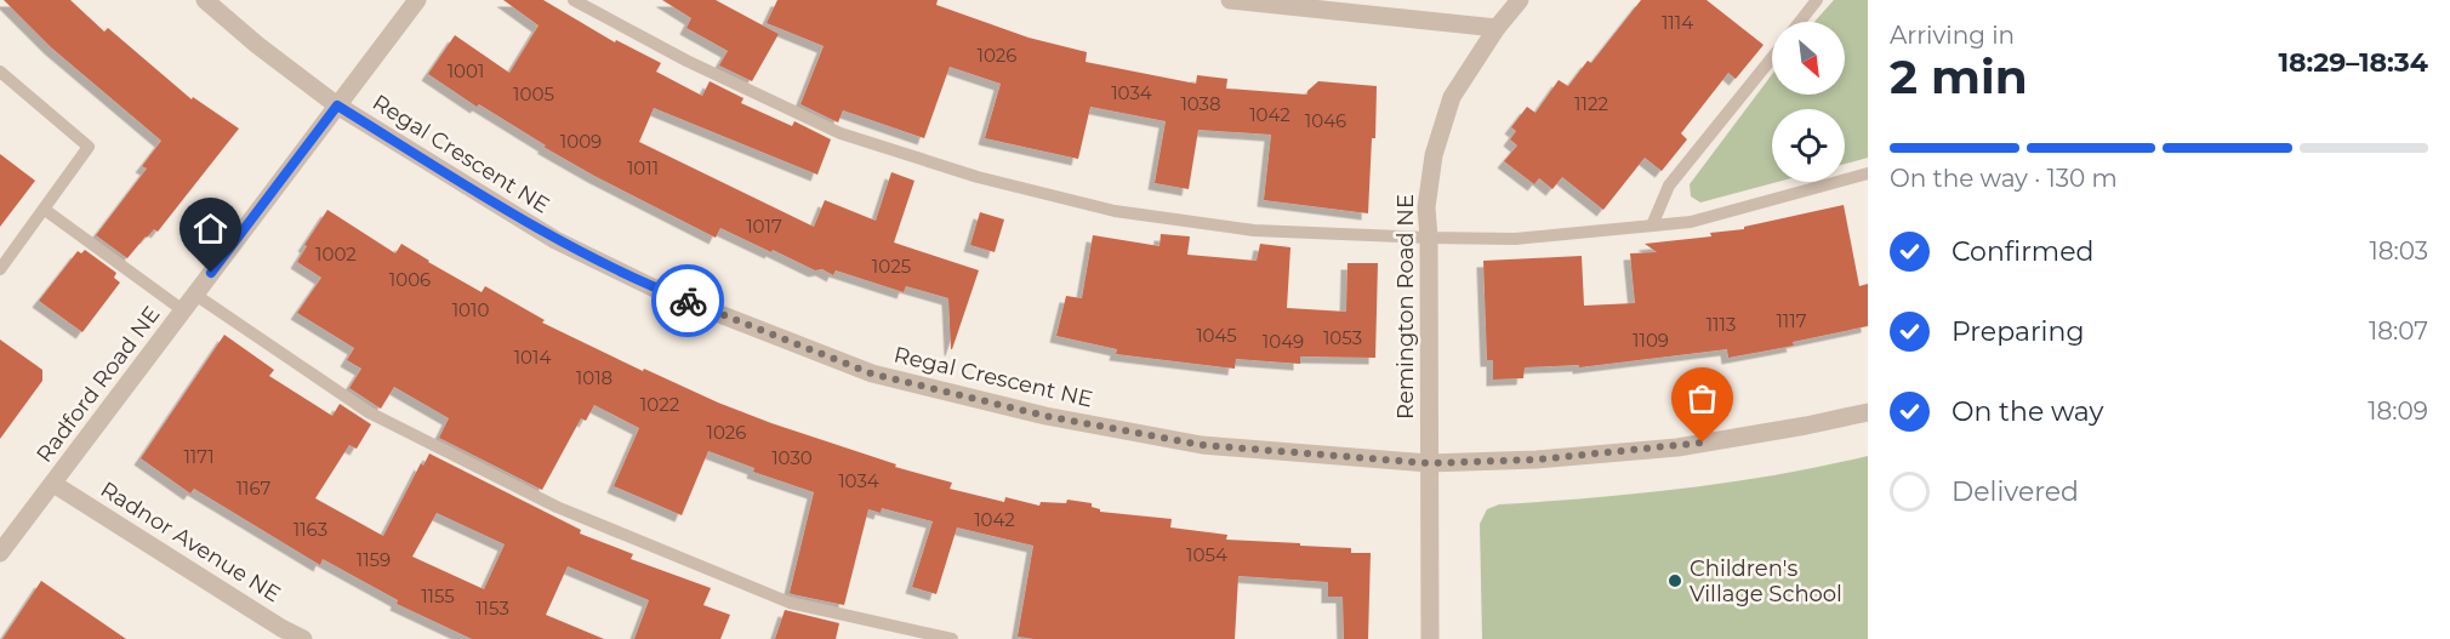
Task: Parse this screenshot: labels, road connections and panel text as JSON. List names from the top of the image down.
{
  "streets": {
    "street": [
      "Regal Crescent NE",
      "Remington Road NE",
      "Radford Road NE",
      "Radnor Avenue NE"
    ]
  },
  "crossings": [
    ["Regal Crescent NE", "Remington Road NE"],
    ["Regal Crescent NE", "Radford Road NE"],
    ["Radford Road NE", "Radnor Avenue NE"]
  ],
  "places": ["Children's Village School"],
  "house_numbers": [
    "1114",
    "1026",
    "1001",
    "1034",
    "1005",
    "1038",
    "1122",
    "1042",
    "1046",
    "1009",
    "1011",
    "1017",
    "1002",
    "1025",
    "1006",
    "1010",
    "1117",
    "1113",
    "1045",
    "1053",
    "1109",
    "1049",
    "1014",
    "1018",
    "1022",
    "1026",
    "1171",
    "1030",
    "1034",
    "1167",
    "1042",
    "1163",
    "1054",
    "1159",
    "1155",
    "1153"
  ],
  "north": "bottom right",
  "page": {
    "heading": ["2 min", "Arriving in", "18:29–18:34"],
    "bar": "On the way · 130 m",
    "list": [
      ["Confirmed", "18:03"],
      ["Preparing", "18:07"],
      ["On the way", "18:09"],
      "Delivered"
    ]
  }
}
